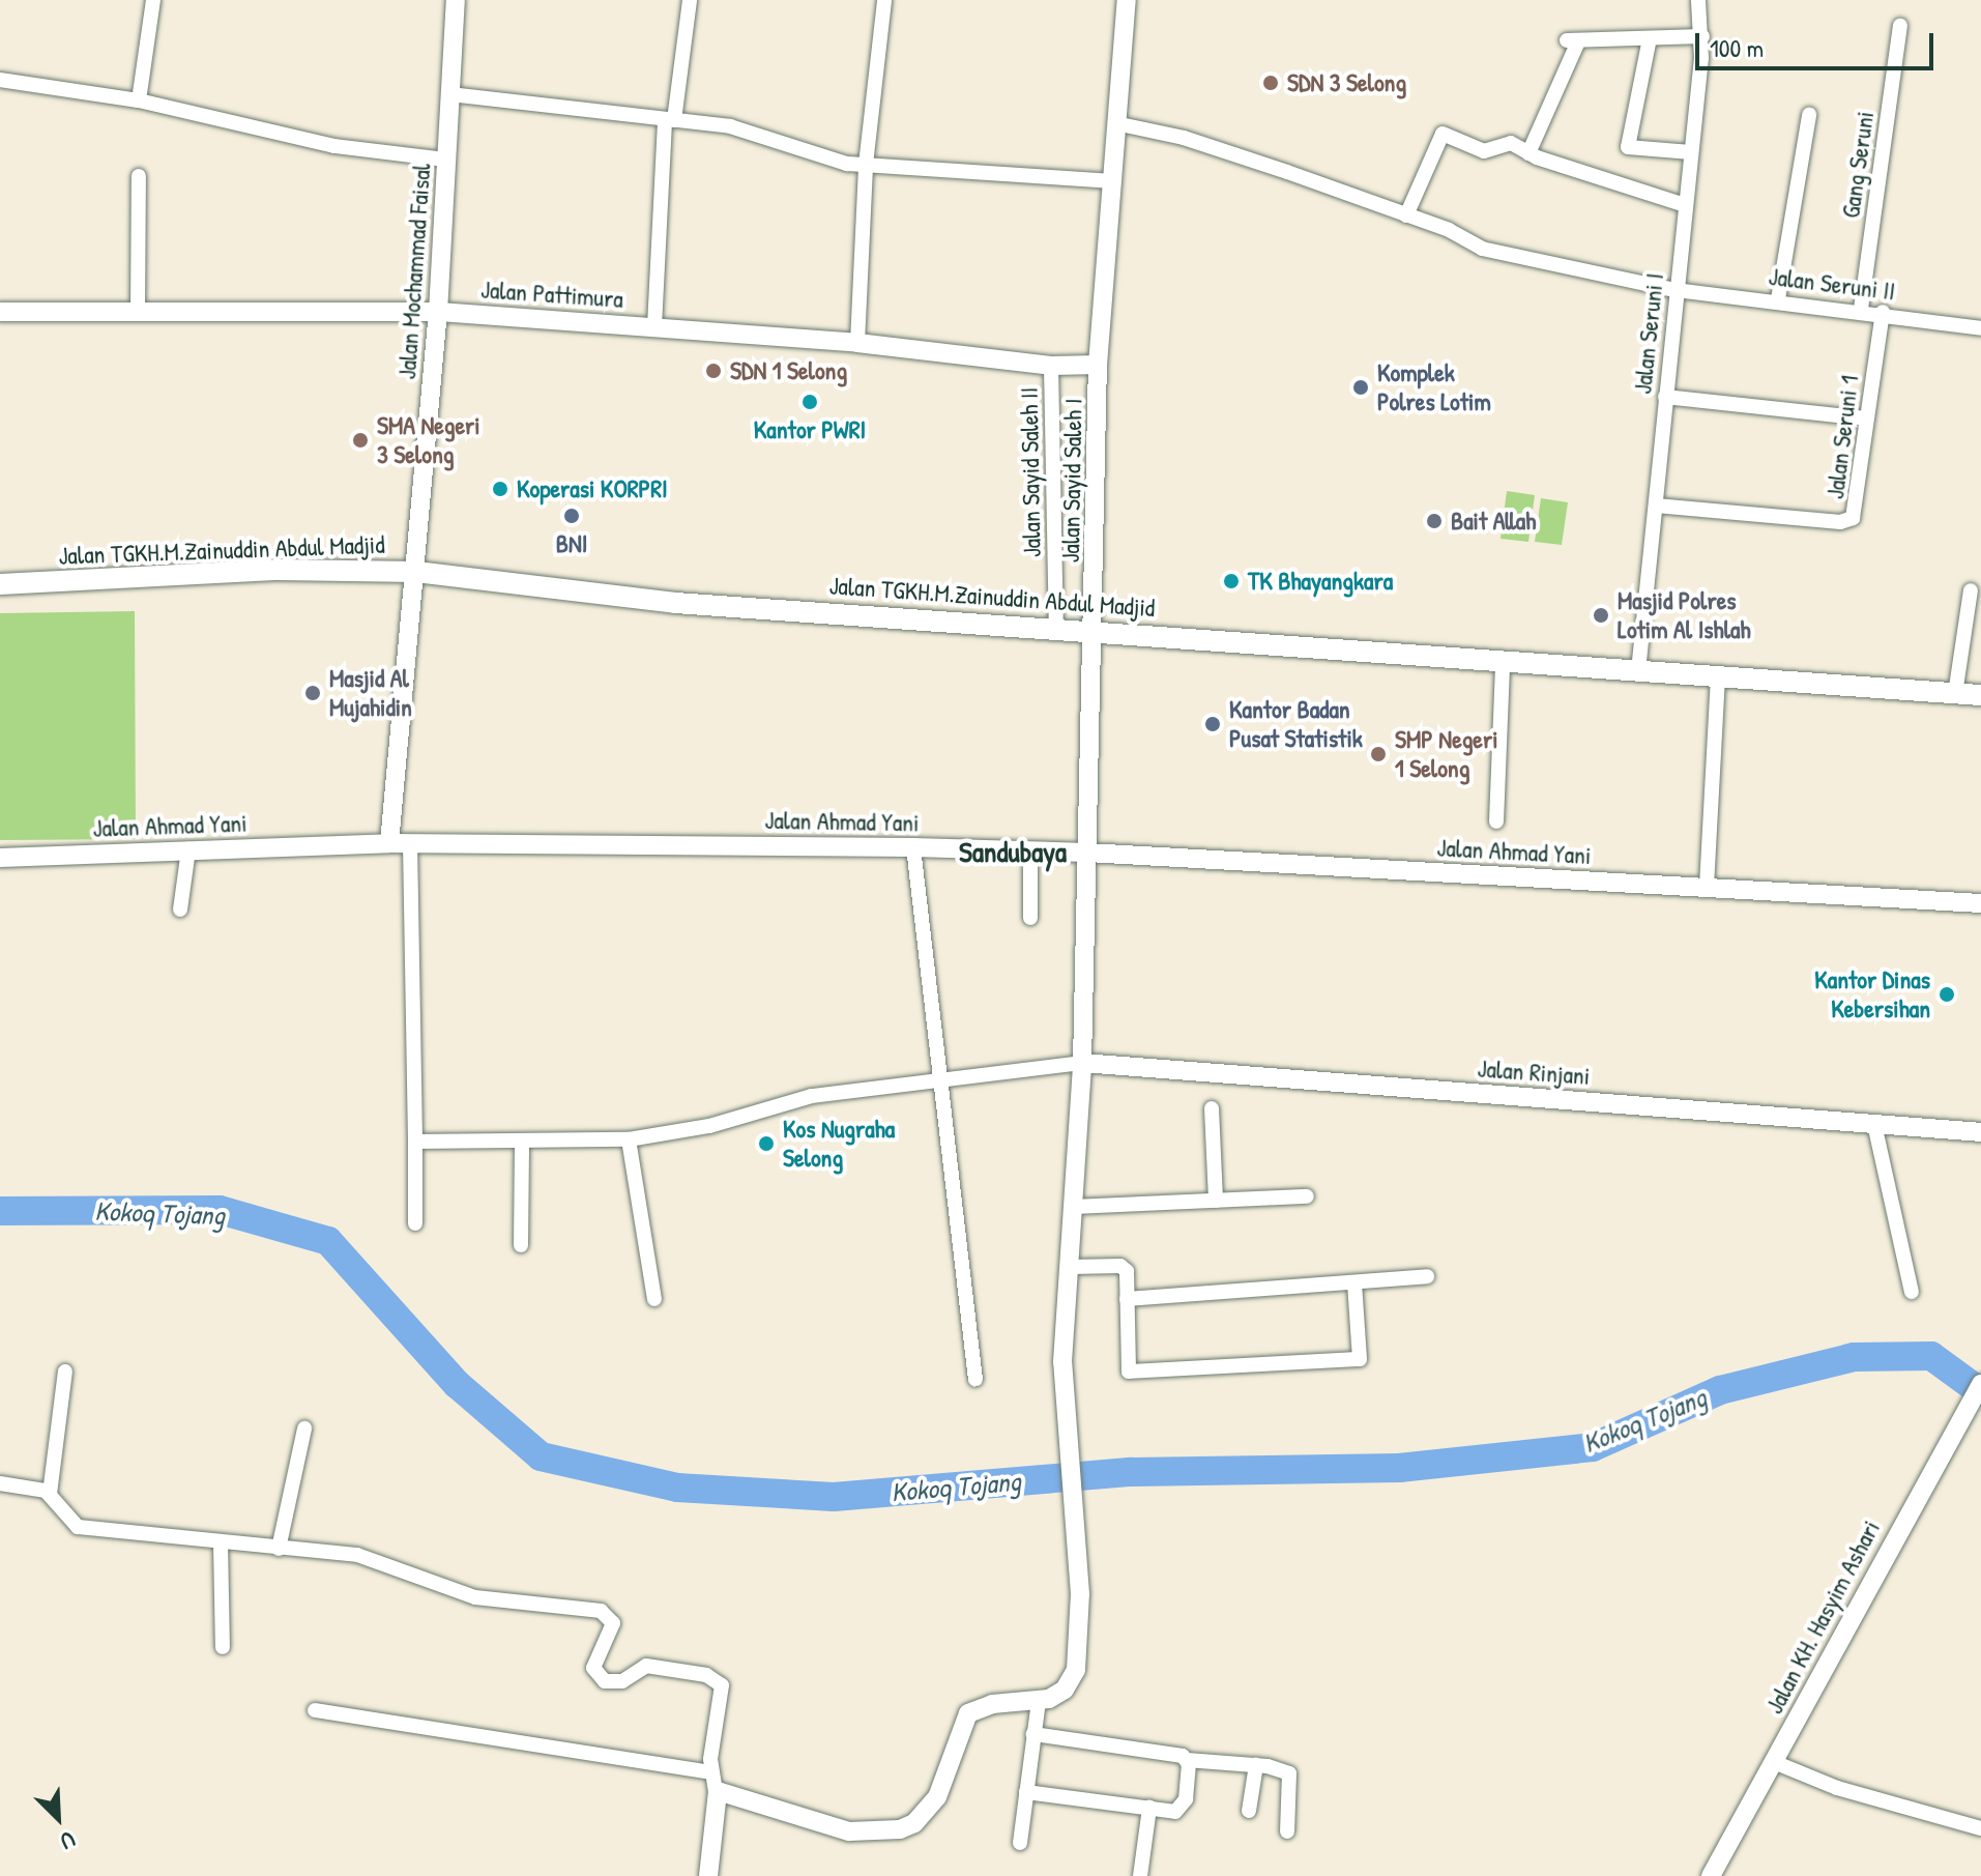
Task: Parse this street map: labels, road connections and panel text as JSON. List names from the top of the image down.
{
  "streets": {
    "main road": ["Jalan TGKH.M.Zainuddin Abdul Madjid"],
    "street": [
      "Gang Seruni",
      "Jalan Mochammad Faisal",
      "Jalan Seruni II",
      "Jalan Pattimura",
      "Jalan Seruni I",
      "Jalan Seruni 1",
      "Jalan Sayid Saleh II",
      "Jalan Sayid Saleh I",
      "Jalan Ahmad Yani",
      "Jalan Rinjani",
      "Jalan KH. Hasyim Ashari"
    ]
  },
  "crossings": [
    ["Gang Seruni", "Jalan Seruni II"],
    ["Jalan Mochammad Faisal", "Jalan Pattimura"],
    ["Jalan Mochammad Faisal", "Jalan TGKH.M.Zainuddin Abdul Madjid"],
    ["Jalan Mochammad Faisal", "Jalan Ahmad Yani"],
    ["Jalan Seruni II", "Jalan Seruni I"],
    ["Jalan Seruni II", "Jalan Seruni 1"],
    ["Jalan Seruni II", "Jalan Sayid Saleh I"],
    ["Jalan Pattimura", "Jalan Sayid Saleh II"],
    ["Jalan Pattimura", "Jalan Sayid Saleh I"],
    ["Jalan Seruni I", "Jalan Seruni 1"],
    ["Jalan Seruni I", "Jalan TGKH.M.Zainuddin Abdul Madjid"],
    ["Jalan Sayid Saleh II", "Jalan TGKH.M.Zainuddin Abdul Madjid"],
    ["Jalan Sayid Saleh I", "Jalan TGKH.M.Zainuddin Abdul Madjid"],
    ["Jalan Sayid Saleh I", "Jalan Ahmad Yani"],
    ["Jalan Sayid Saleh I", "Jalan Rinjani"]
  ],
  "districts": ["Sandubaya"],
  "water": ["Kokoq Tojang"],
  "places": [
    "SDN 3 Selong",
    "SDN 1 Selong",
    "Komplek Polres Lotim",
    "Kantor PWRI",
    "SMA Negeri 3 Selong",
    "Koperasi KORPRI",
    "BNI",
    "Bait Allah",
    "TK Bhayangkara",
    "Masjid Polres Lotim Al Ishlah",
    "Masjid Al Mujahidin",
    "Kantor Badan Pusat Statistik",
    "SMP Negeri 1 Selong",
    "Kantor Dinas Kebersihan",
    "Kos Nugraha Selong"
  ],
  "scale_bar": "100 m",
  "north": "bottom right"
}
